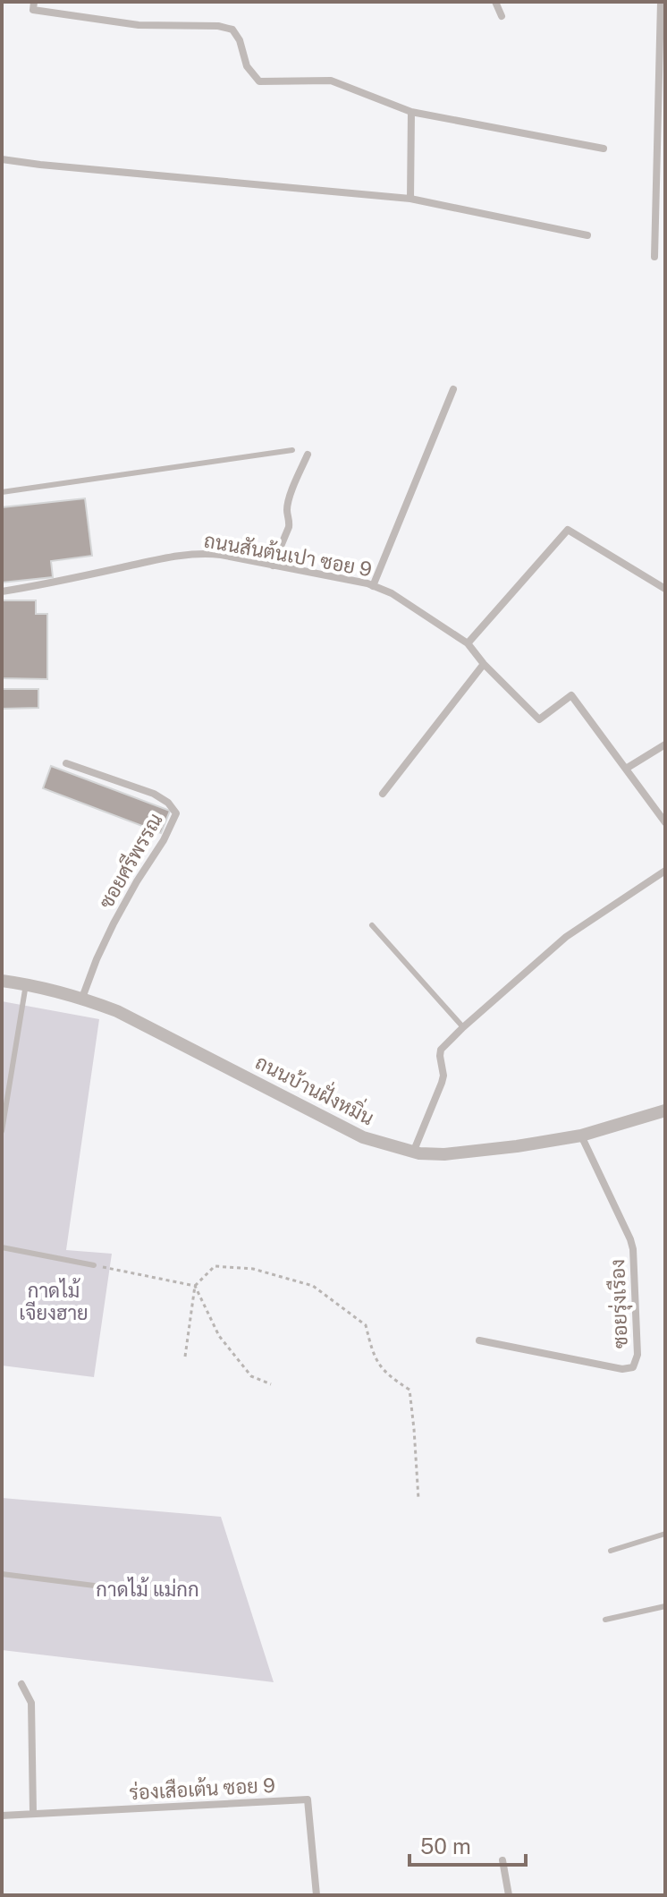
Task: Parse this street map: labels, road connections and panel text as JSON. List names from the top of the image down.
{
  "streets": {
    "street": [
      "ถนนสันต้นเปา ซอย 9",
      "ซอยศรีพรรณ",
      "ถนนบ้านฝั่งหมิ่น",
      "ซอยรุ่งเรือง",
      "ร่องเสือเต้น ซอย 9"
    ]
  },
  "crossings": [
    ["ซอยศรีพรรณ", "ถนนบ้านฝั่งหมิ่น"],
    ["ถนนบ้านฝั่งหมิ่น", "ซอยรุ่งเรือง"]
  ],
  "parks": ["กาดไม้ เจียงฮาย", "กาดไม้ แม่กก"],
  "scale_bar": "50 m"
}
